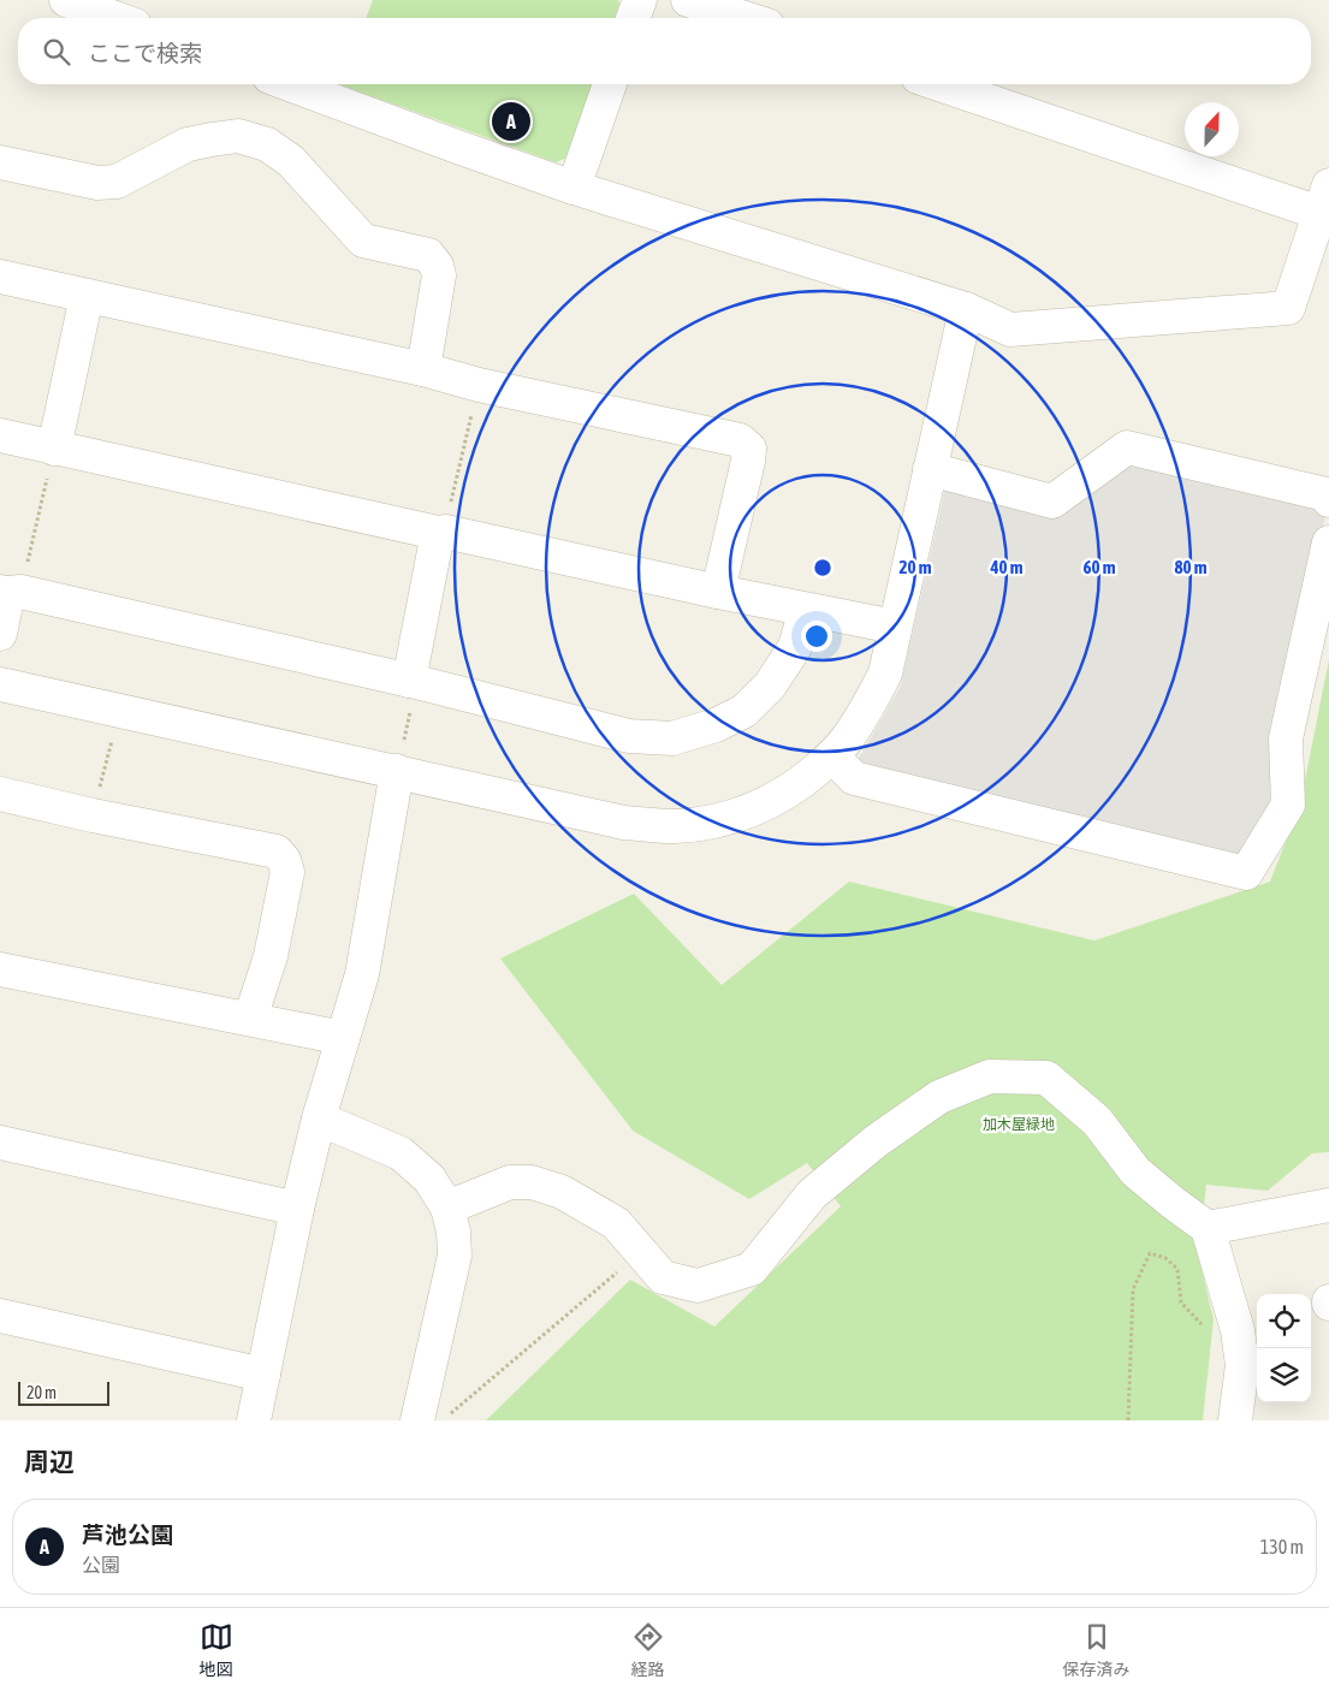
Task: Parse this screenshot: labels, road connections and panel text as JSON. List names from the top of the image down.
{
  "parks": ["加木屋緑地"],
  "scale_bar": "20 m",
  "north": "top",
  "page": {
    "search": "ここで検索",
    "pins": "A",
    "scale": "20 m",
    "heading": "周辺",
    "list": [
      {
        "mark": "A",
        "name": "芦池公園",
        "note": "公園",
        "value": "130 m"
      }
    ],
    "nav": ["地図", "経路", "保存済み"]
  },
  "rings": [
    "20 m",
    "40 m",
    "60 m",
    "80 m"
  ]
}
